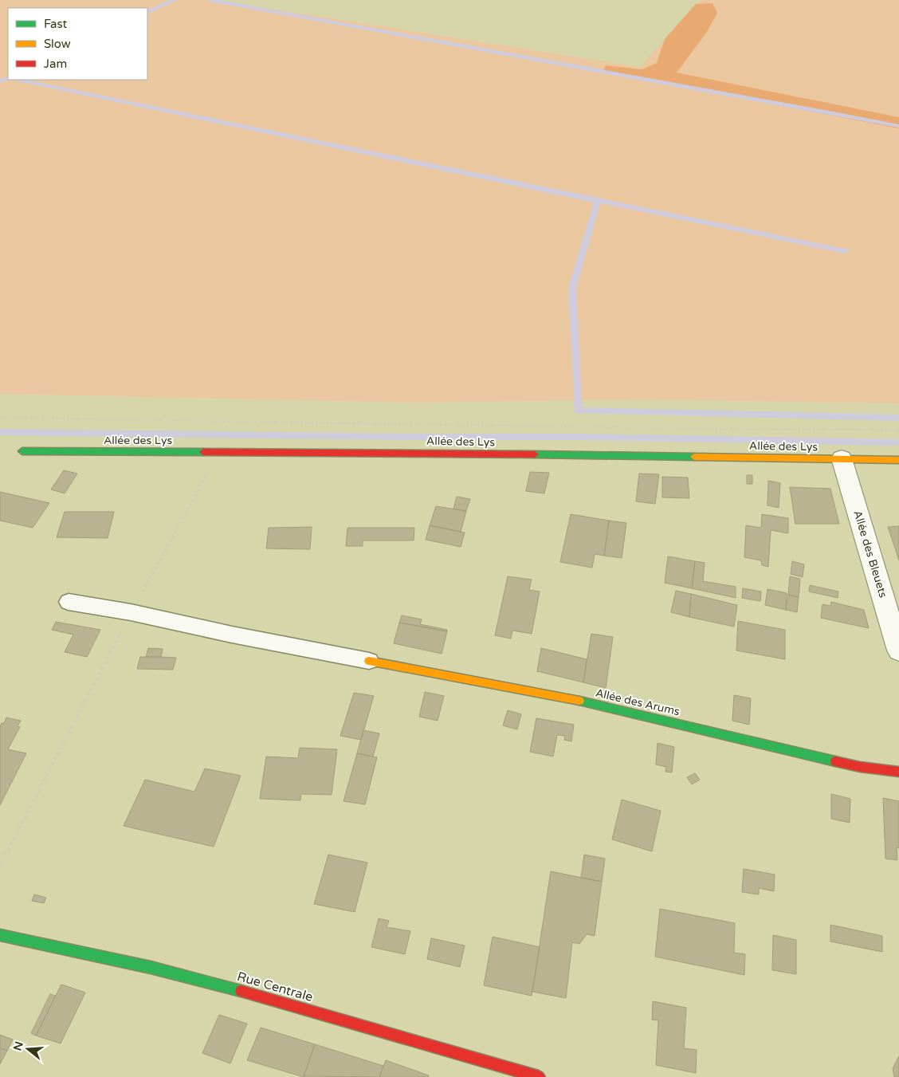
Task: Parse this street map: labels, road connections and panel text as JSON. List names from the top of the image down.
{
  "streets": {
    "street": [
      "Allée des Lys",
      "Allée des Bleuets",
      "Allée des Arums",
      "Rue Centrale"
    ]
  },
  "crossings": [
    ["Allée des Lys", "Allée des Bleuets"]
  ],
  "legend": ["Fast", "Slow", "Jam"],
  "north": "left"
}
